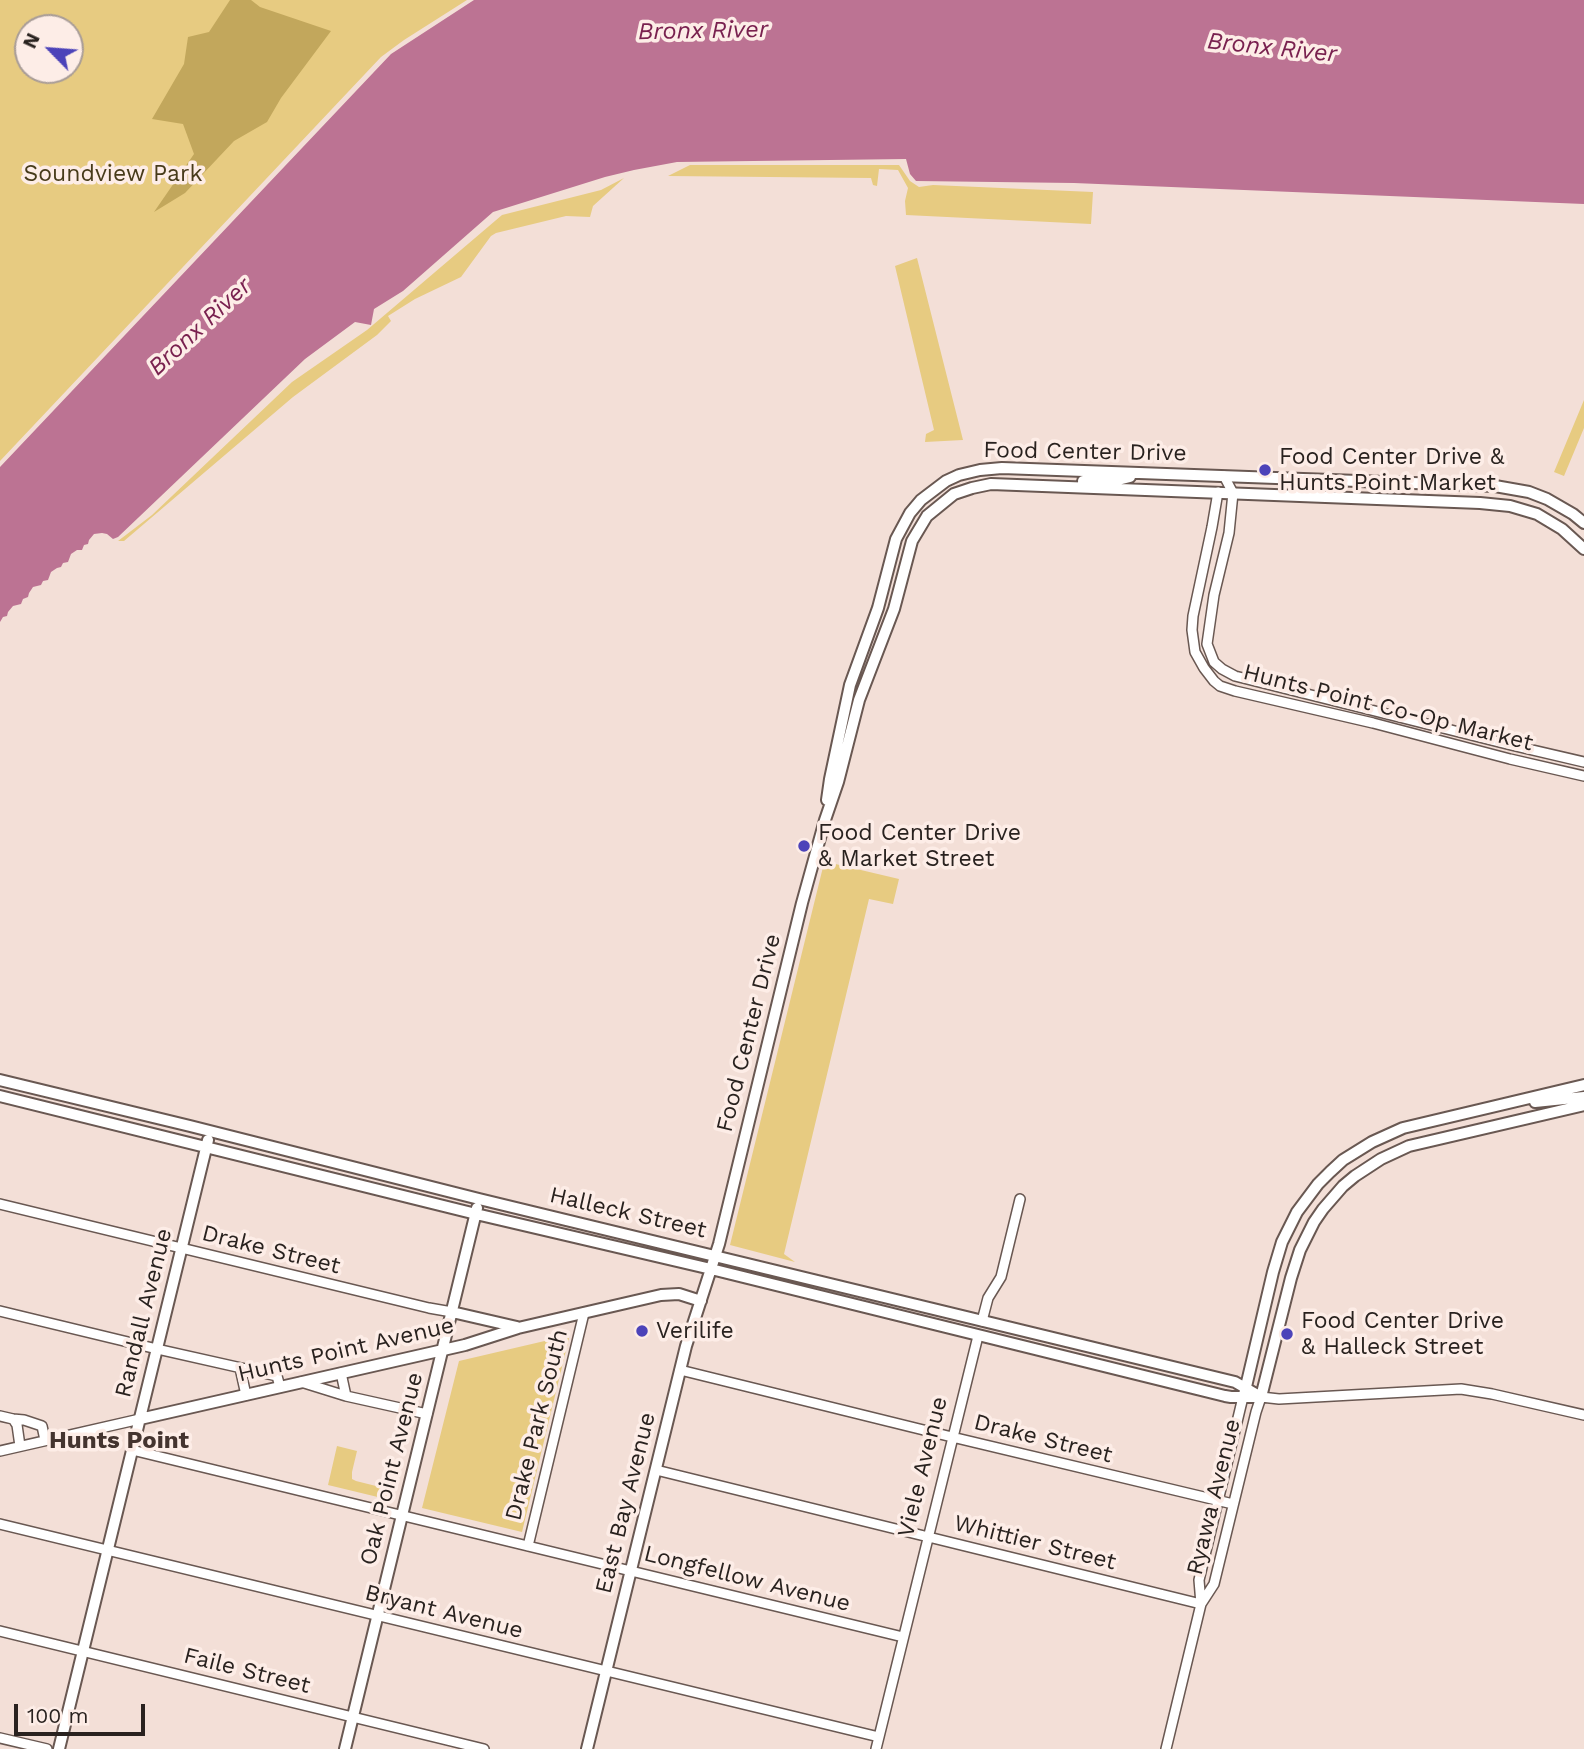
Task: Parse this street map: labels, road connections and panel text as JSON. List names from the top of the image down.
{
  "streets": {
    "main road": [
      "Food Center Drive",
      "Halleck Street",
      "Randall Avenue",
      "Hunts Point Avenue",
      "Viele Avenue",
      "Oak Point Avenue",
      "East Bay Avenue"
    ],
    "street": [
      "Hunts Point Co-Op Market",
      "Drake Street",
      "Drake Park South",
      "Ryawa Avenue",
      "Whittier Street",
      "Longfellow Avenue",
      "Bryant Avenue",
      "Faile Street"
    ]
  },
  "crossings": [
    ["Food Center Drive", "Hunts Point Co-Op Market"],
    ["Food Center Drive", "Halleck Street"],
    ["Food Center Drive", "East Bay Avenue"],
    ["Halleck Street", "Randall Avenue"],
    ["Halleck Street", "Viele Avenue"],
    ["Halleck Street", "Oak Point Avenue"],
    ["Halleck Street", "Ryawa Avenue"],
    ["Halleck Street", "East Bay Avenue"],
    ["Drake Street", "Randall Avenue"],
    ["Drake Street", "Viele Avenue"],
    ["Drake Street", "Oak Point Avenue"],
    ["Drake Street", "Ryawa Avenue"],
    ["Drake Street", "East Bay Avenue"],
    ["Randall Avenue", "Hunts Point Avenue"],
    ["Randall Avenue", "Longfellow Avenue"],
    ["Randall Avenue", "Bryant Avenue"],
    ["Randall Avenue", "Faile Street"],
    ["Hunts Point Avenue", "Drake Park South"],
    ["Hunts Point Avenue", "Oak Point Avenue"],
    ["Hunts Point Avenue", "East Bay Avenue"],
    ["Drake Park South", "Longfellow Avenue"],
    ["Viele Avenue", "Whittier Street"],
    ["Viele Avenue", "Longfellow Avenue"],
    ["Viele Avenue", "Bryant Avenue"],
    ["Oak Point Avenue", "Longfellow Avenue"],
    ["Oak Point Avenue", "Bryant Avenue"],
    ["Oak Point Avenue", "Faile Street"],
    ["Ryawa Avenue", "Whittier Street"],
    ["East Bay Avenue", "Whittier Street"],
    ["East Bay Avenue", "Longfellow Avenue"],
    ["East Bay Avenue", "Bryant Avenue"]
  ],
  "districts": ["Hunts Point"],
  "water": ["Bronx River"],
  "parks": ["Soundview Park"],
  "places": [
    "Food Center Drive & Hunts Point Market",
    "Food Center Drive & Market Street",
    "Verilife",
    "Food Center Drive & Halleck Street"
  ],
  "scale_bar": "100 m",
  "north": "top left"
}
